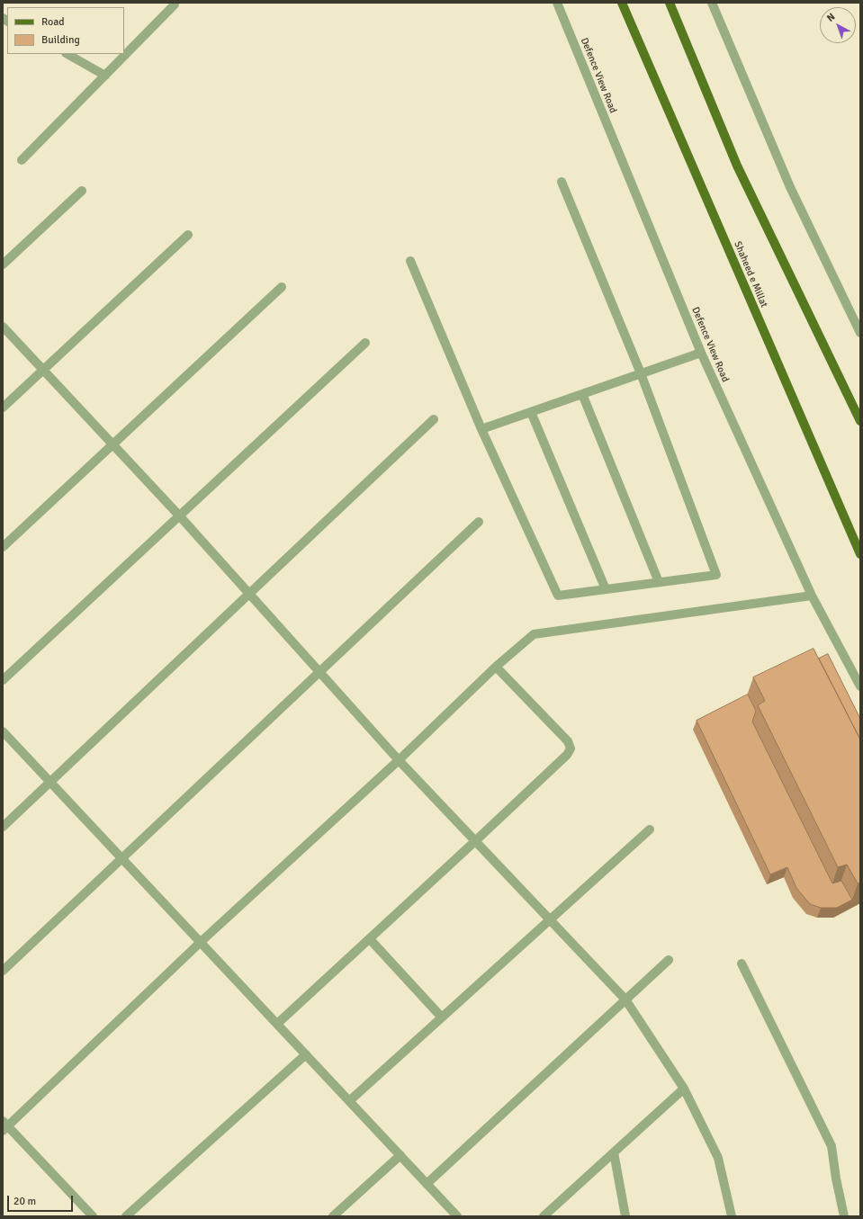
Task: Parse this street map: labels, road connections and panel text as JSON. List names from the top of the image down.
{
  "streets": {
    "main road": ["Shaheed e Millat"],
    "street": ["Defence View Road"]
  },
  "legend": ["Road", "Building"],
  "scale_bar": "20 m",
  "north": "top left"
}
